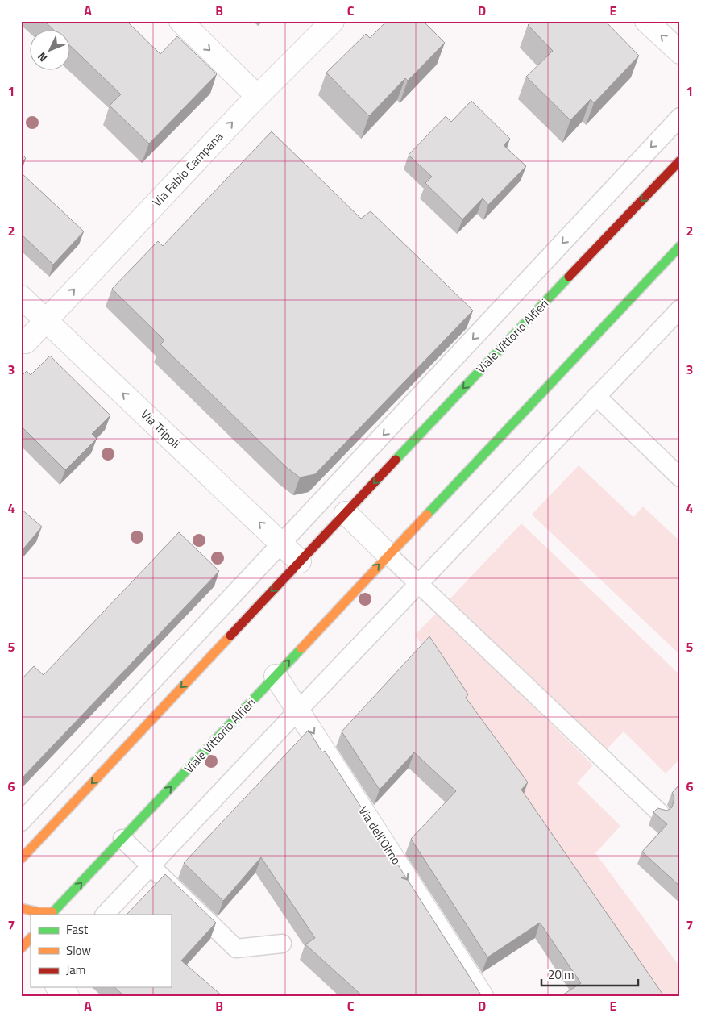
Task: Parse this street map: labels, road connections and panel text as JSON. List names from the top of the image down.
{
  "streets": {
    "main road": ["Viale Vittorio Alfieri"],
    "street": ["Via Fabio Campana", "Via Tripoli", "Via dell'Olmo"]
  },
  "crossings": [
    ["Via Fabio Campana", "Via Tripoli"],
    ["Viale Vittorio Alfieri", "Via Tripoli"],
    ["Viale Vittorio Alfieri", "Via dell'Olmo"]
  ],
  "one_way": ["Via Fabio Campana", "Via Tripoli", "Via dell'Olmo"],
  "legend": ["Fast", "Slow", "Jam"],
  "scale_bar": "20 m",
  "north": "bottom left",
  "grid": {
    "columns": [
      "A",
      "B",
      "C",
      "D",
      "E"
    ],
    "rows": [
      "1",
      "2",
      "3",
      "4",
      "5",
      "6",
      "7"
    ]
  }
}
